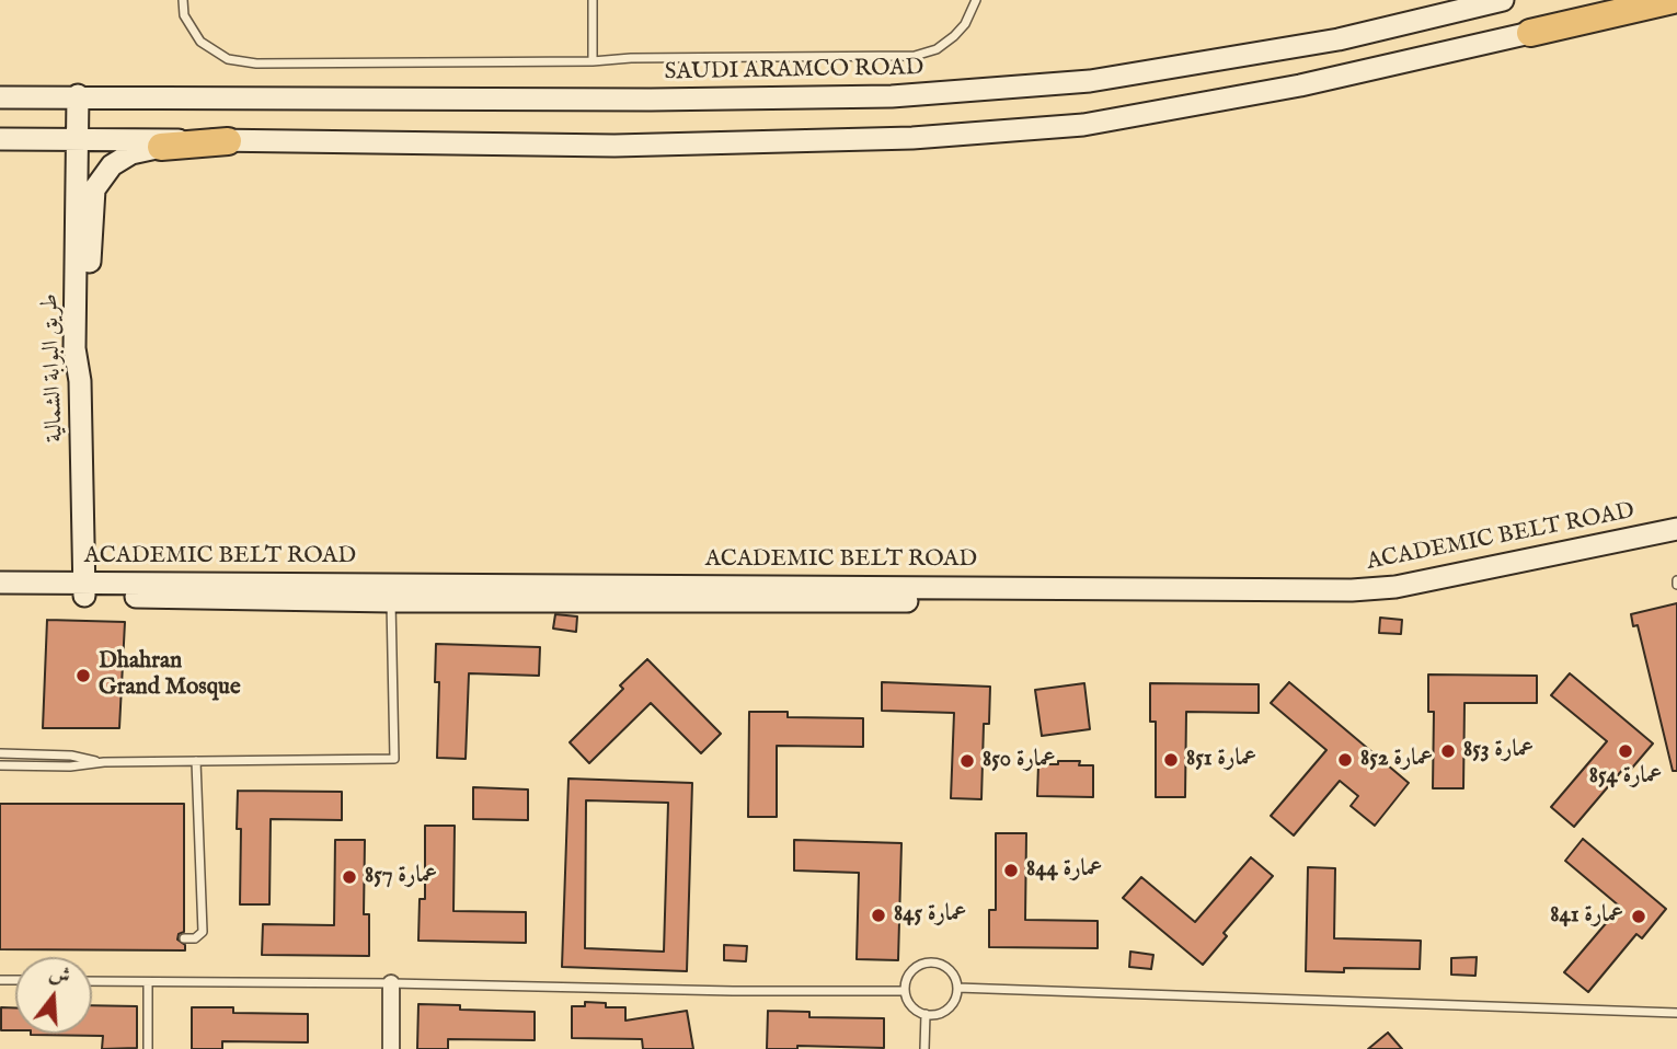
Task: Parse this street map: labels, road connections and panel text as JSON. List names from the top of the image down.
{
  "streets": {
    "street": ["SAUDI ARAMCO ROAD", "طريق البوابة الشمالية", "ACADEMIC BELT ROAD"]
  },
  "crossings": [
    ["SAUDI ARAMCO ROAD", "طريق البوابة الشمالية"],
    ["طريق البوابة الشمالية", "ACADEMIC BELT ROAD"]
  ],
  "places": [
    "Dhahran Grand Mosque",
    "عمارة 853",
    "عمارة 854",
    "عمارة 851",
    "عمارة 852",
    "عمارة 850",
    "عمارة 844",
    "عمارة 857",
    "عمارة 845",
    "عمارة 841"
  ],
  "north": "top"
}
